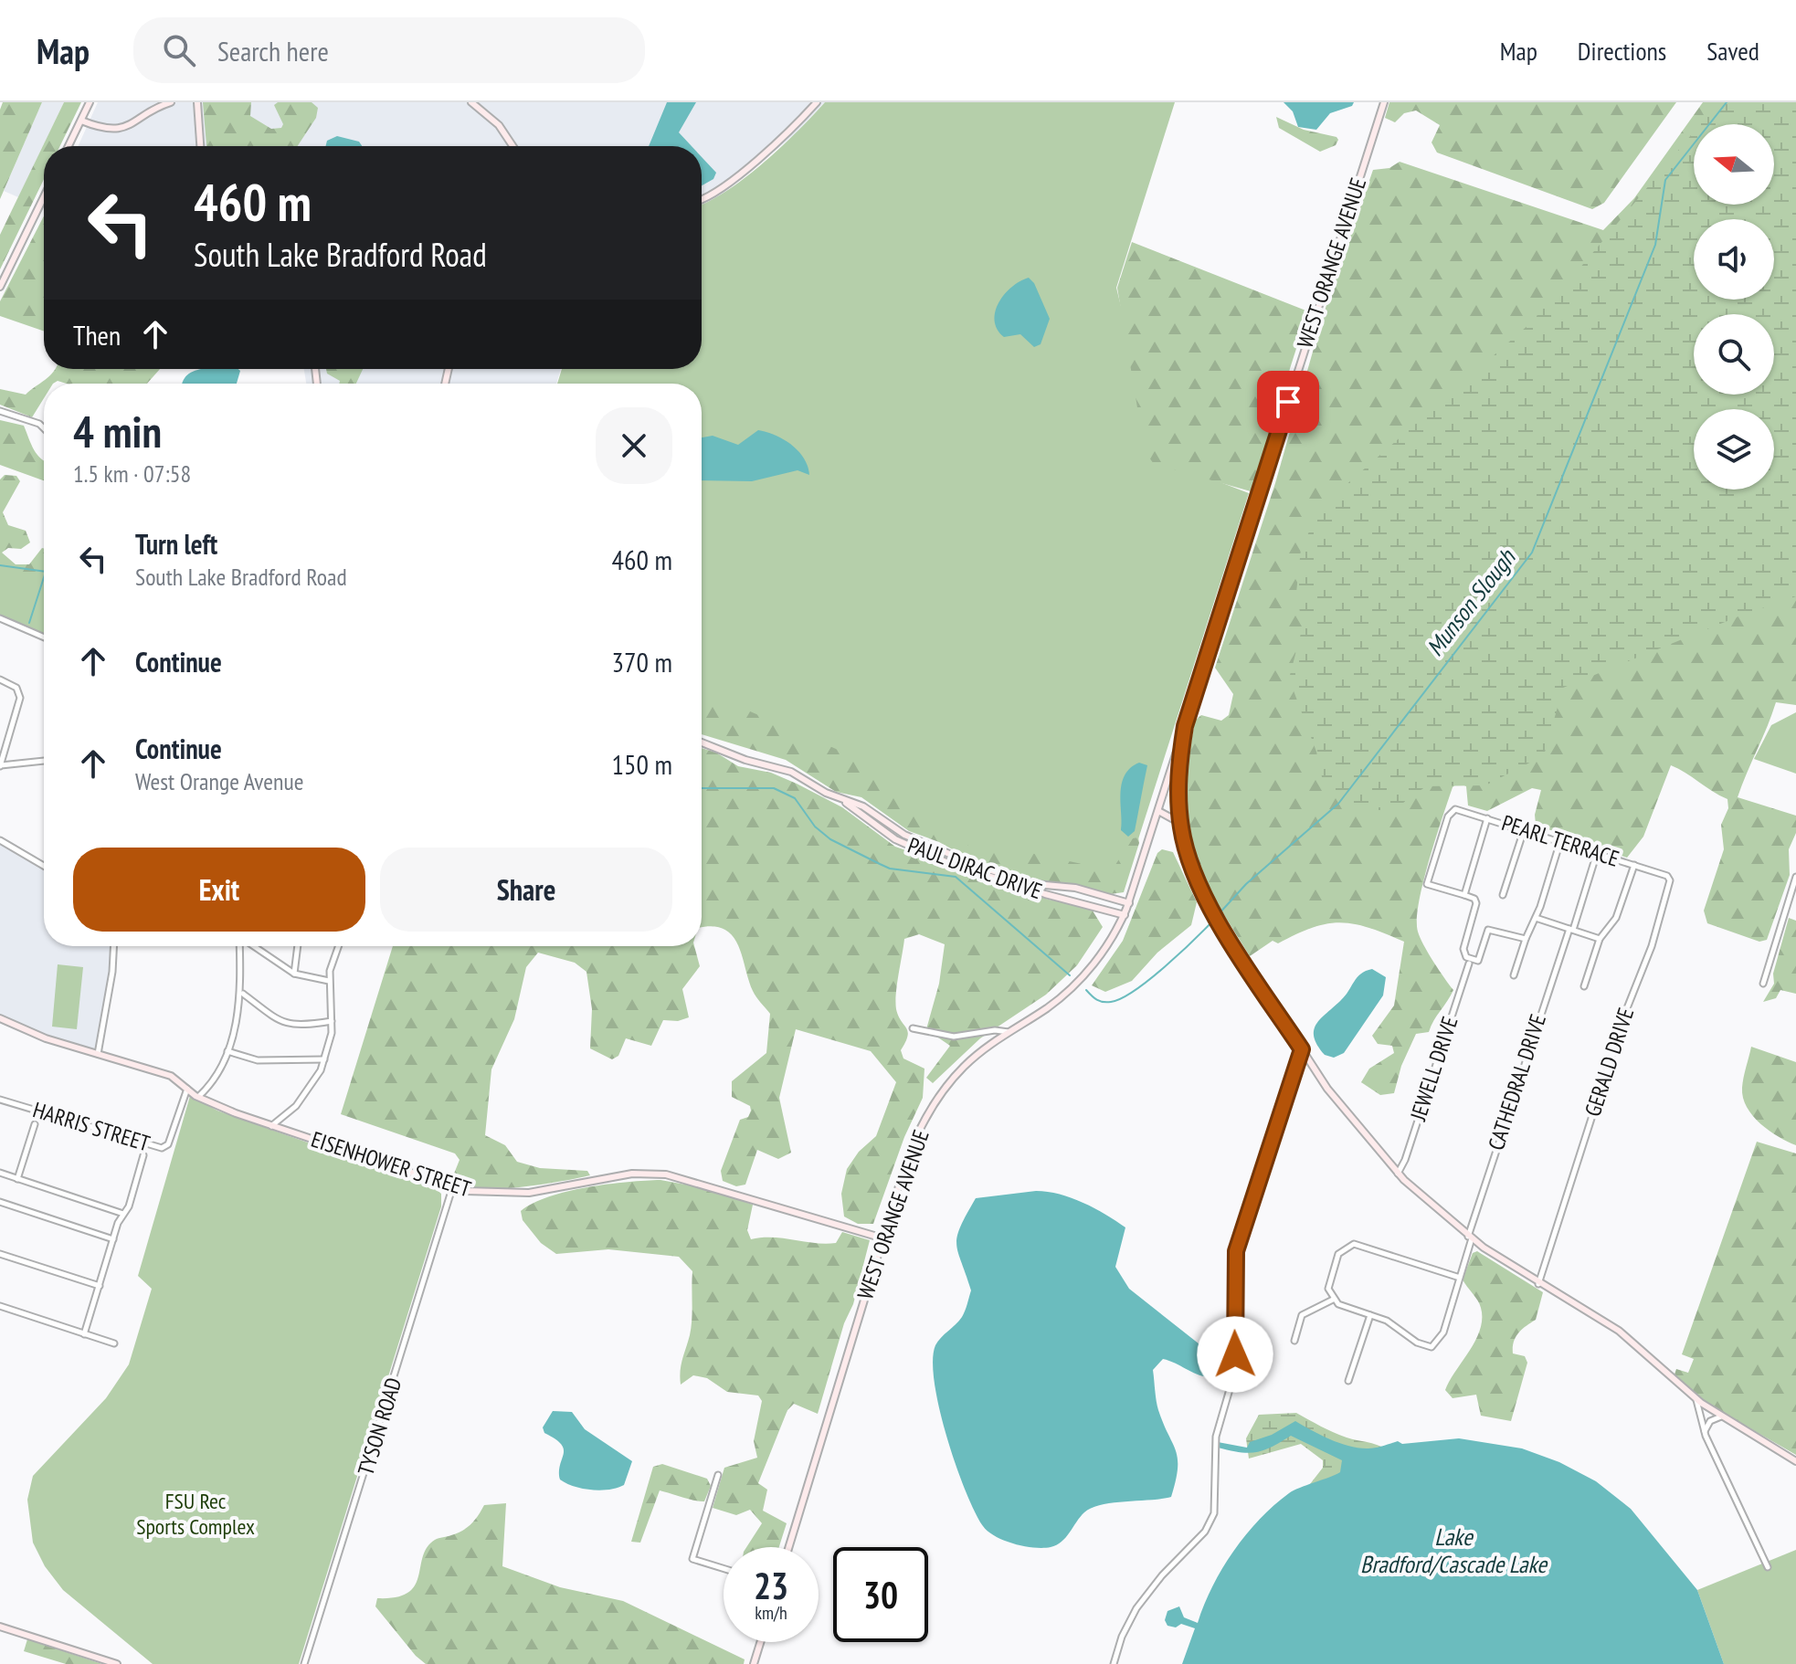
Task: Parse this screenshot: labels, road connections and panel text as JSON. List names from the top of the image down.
{
  "streets": {
    "main road": ["WEST ORANGE AVENUE", "PAUL DIRAC DRIVE", "EISENHOWER STREET"],
    "street": [
      "PEARL TERRACE",
      "GERALD DRIVE",
      "JEWELL DRIVE",
      "CATHEDRAL DRIVE",
      "HARRIS STREET",
      "TYSON ROAD"
    ]
  },
  "crossings": [
    ["WEST ORANGE AVENUE", "PAUL DIRAC DRIVE"],
    ["WEST ORANGE AVENUE", "EISENHOWER STREET"],
    ["PEARL TERRACE", "GERALD DRIVE"],
    ["PEARL TERRACE", "CATHEDRAL DRIVE"],
    ["HARRIS STREET", "EISENHOWER STREET"],
    ["EISENHOWER STREET", "TYSON ROAD"]
  ],
  "water": ["Munson Slough", "Lake Bradford/Cascade Lake"],
  "parks": ["FSU Rec Sports Complex"],
  "north": "left",
  "page": {
    "header": "Map",
    "search": "Search here",
    "nav": ["Map", "Directions", "Saved"],
    "turn": ["460 m", "South Lake Bradford Road"],
    "then": "Then",
    "heading": ["4 min", "1.5 km · 07:58"],
    "list": [
      {
        "name": "Turn left",
        "note": "South Lake Bradford Road",
        "value": "460 m"
      },
      {
        "name": "Continue",
        "value": "370 m"
      },
      {
        "name": "Continue",
        "note": "West Orange Avenue",
        "value": "150 m"
      }
    ],
    "buttons": ["Exit", "Share"],
    "speed": "23 km/h",
    "limit": "30"
  }
}
